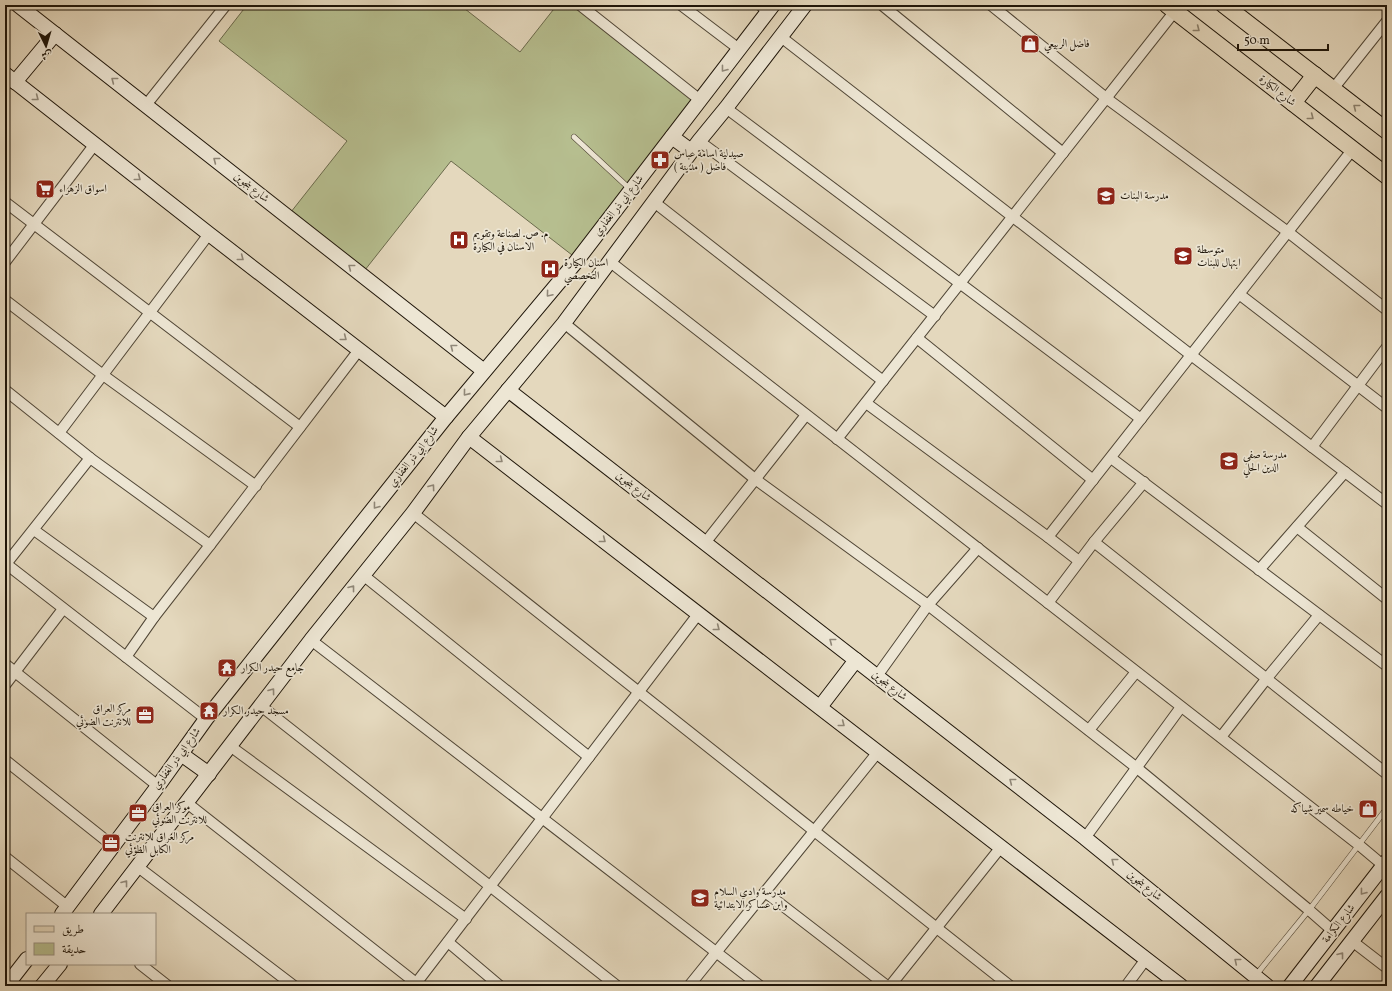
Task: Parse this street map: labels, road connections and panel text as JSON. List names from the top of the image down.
{
  "streets": {
    "main road": ["شارع الكيارة"],
    "street": ["شارع بنجوين", "شارع ابي ذر الغفاري", "شارع الكرامة"]
  },
  "crossings": [
    ["شارع بنجوين", "شارع ابي ذر الغفاري"]
  ],
  "places": {
    "shop": ["فاضل الربيعي", "خياطه سمير شياكه"],
    "pharmacy": ["صيدلية اسامة عباس فاضل ( مدينة )"],
    "supermarket": ["اسواق الزهراء"],
    "school or university": [
      "مدرسة البنات",
      "متوسطة ابتهال للبنات",
      "مدرسة صفي الدين الحلي",
      "مدرسة وادي السلام وابن عساكر الابتدائية"
    ],
    "hospital": ["م. ص. لصناعة وتقويم الاسنان في الكيارة", "اسنان الكيارة التخصصي"],
    "temple": ["جامع حيدر الكرار", "مسجد حيدر الكرار"],
    "office": ["مركز العراق للانترنت الضوئي", "موكز العراق للانترنت الضوئي", "مركز العراق للانترنت الكابل الظؤئي"]
  },
  "legend": ["طريق", "حديقة"],
  "scale_bar": "50 m",
  "north": "bottom"
}
